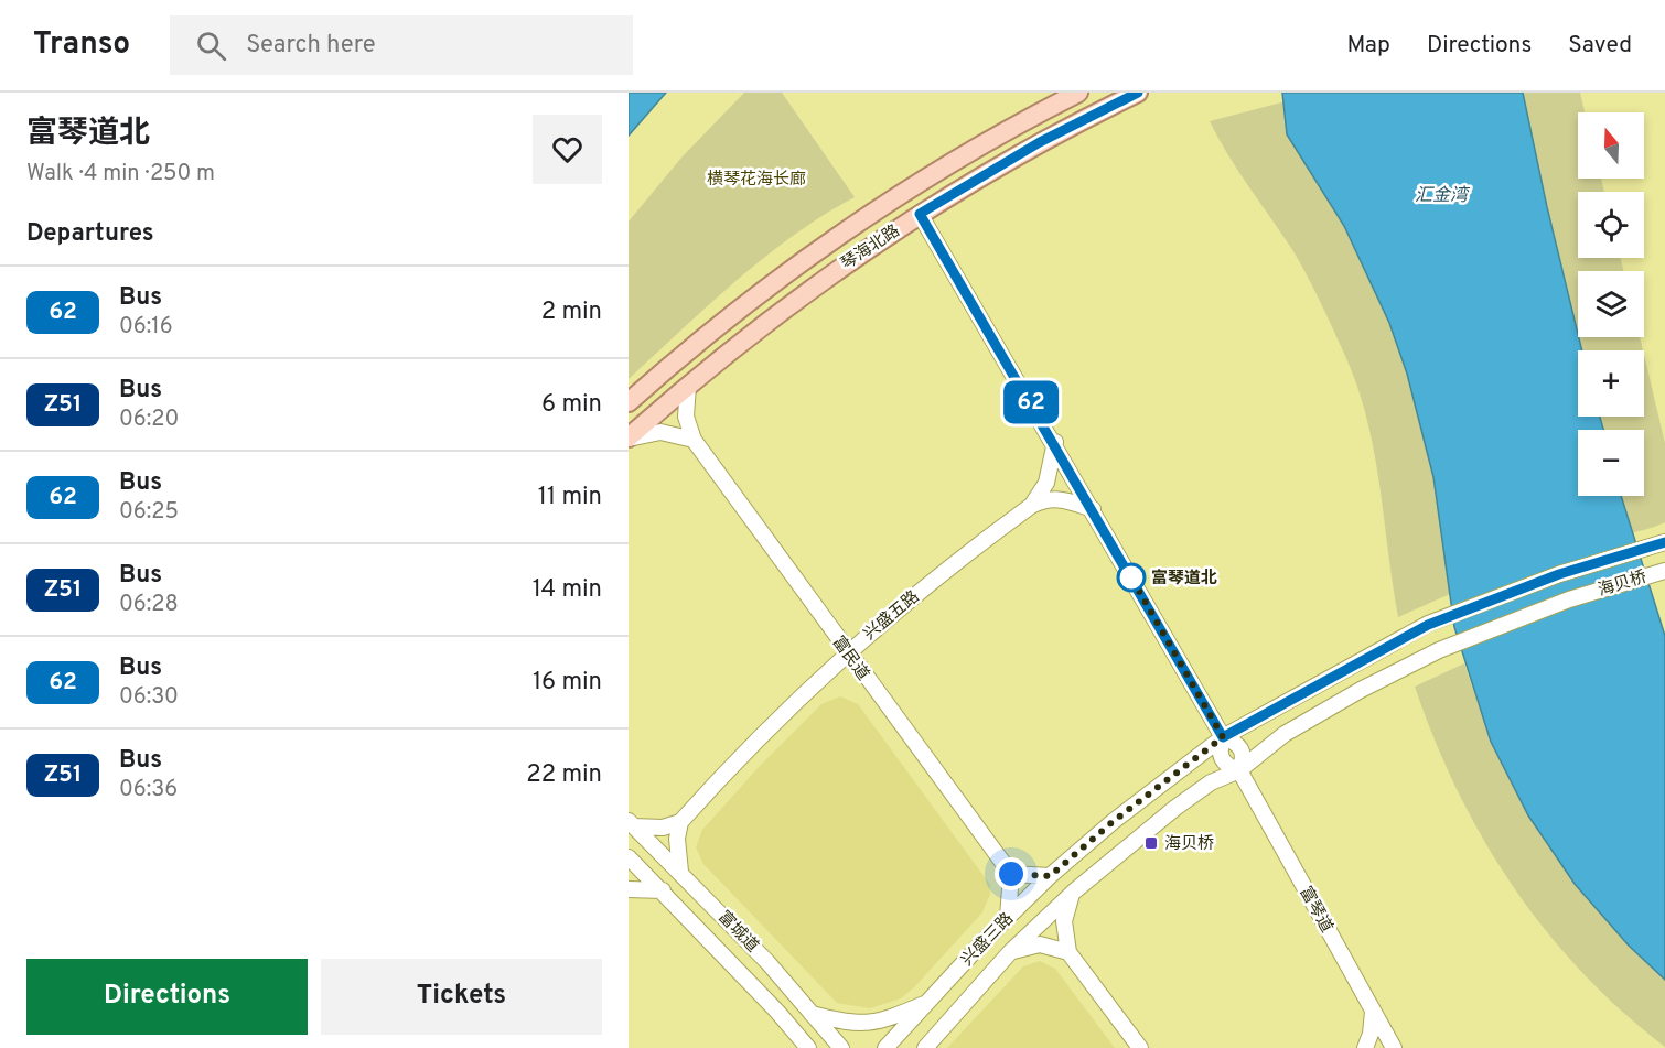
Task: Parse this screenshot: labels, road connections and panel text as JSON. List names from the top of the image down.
{
  "streets": {
    "main road": ["琴海北路"],
    "street": [
      "海贝桥",
      "兴盛五路",
      "富民道",
      "富琴道",
      "富城道",
      "兴盛三路"
    ]
  },
  "crossings": [
    ["海贝桥", "兴盛三路"],
    ["兴盛五路", "富民道"],
    ["富琴道", "兴盛三路"]
  ],
  "water": ["汇金湾"],
  "parks": ["横琴花海长廊"],
  "places": {
    "other": ["富琴道北"],
    "transit": ["海贝桥"]
  },
  "lines": ["bus line 62"],
  "north": "top",
  "page": {
    "header": "Transo",
    "search": "Search here",
    "nav": ["Map", "Directions", "Saved"],
    "heading": [
      ["富琴道北", "Walk · 4 min · 250 m"],
      "Departures"
    ],
    "on_map": "62",
    "map_buttons": ["+", "−"],
    "list": [
      {
        "mark": "62",
        "name": "Bus",
        "note": "06:16",
        "value": "2 min"
      },
      {
        "mark": "Z51",
        "name": "Bus",
        "note": "06:20",
        "value": "6 min"
      },
      {
        "mark": "62",
        "name": "Bus",
        "note": "06:25",
        "value": "11 min"
      },
      {
        "mark": "Z51",
        "name": "Bus",
        "note": "06:28",
        "value": "14 min"
      },
      {
        "mark": "62",
        "name": "Bus",
        "note": "06:30",
        "value": "16 min"
      },
      {
        "mark": "Z51",
        "name": "Bus",
        "note": "06:36",
        "value": "22 min"
      }
    ],
    "buttons": ["Directions", "Tickets"]
  }
}
